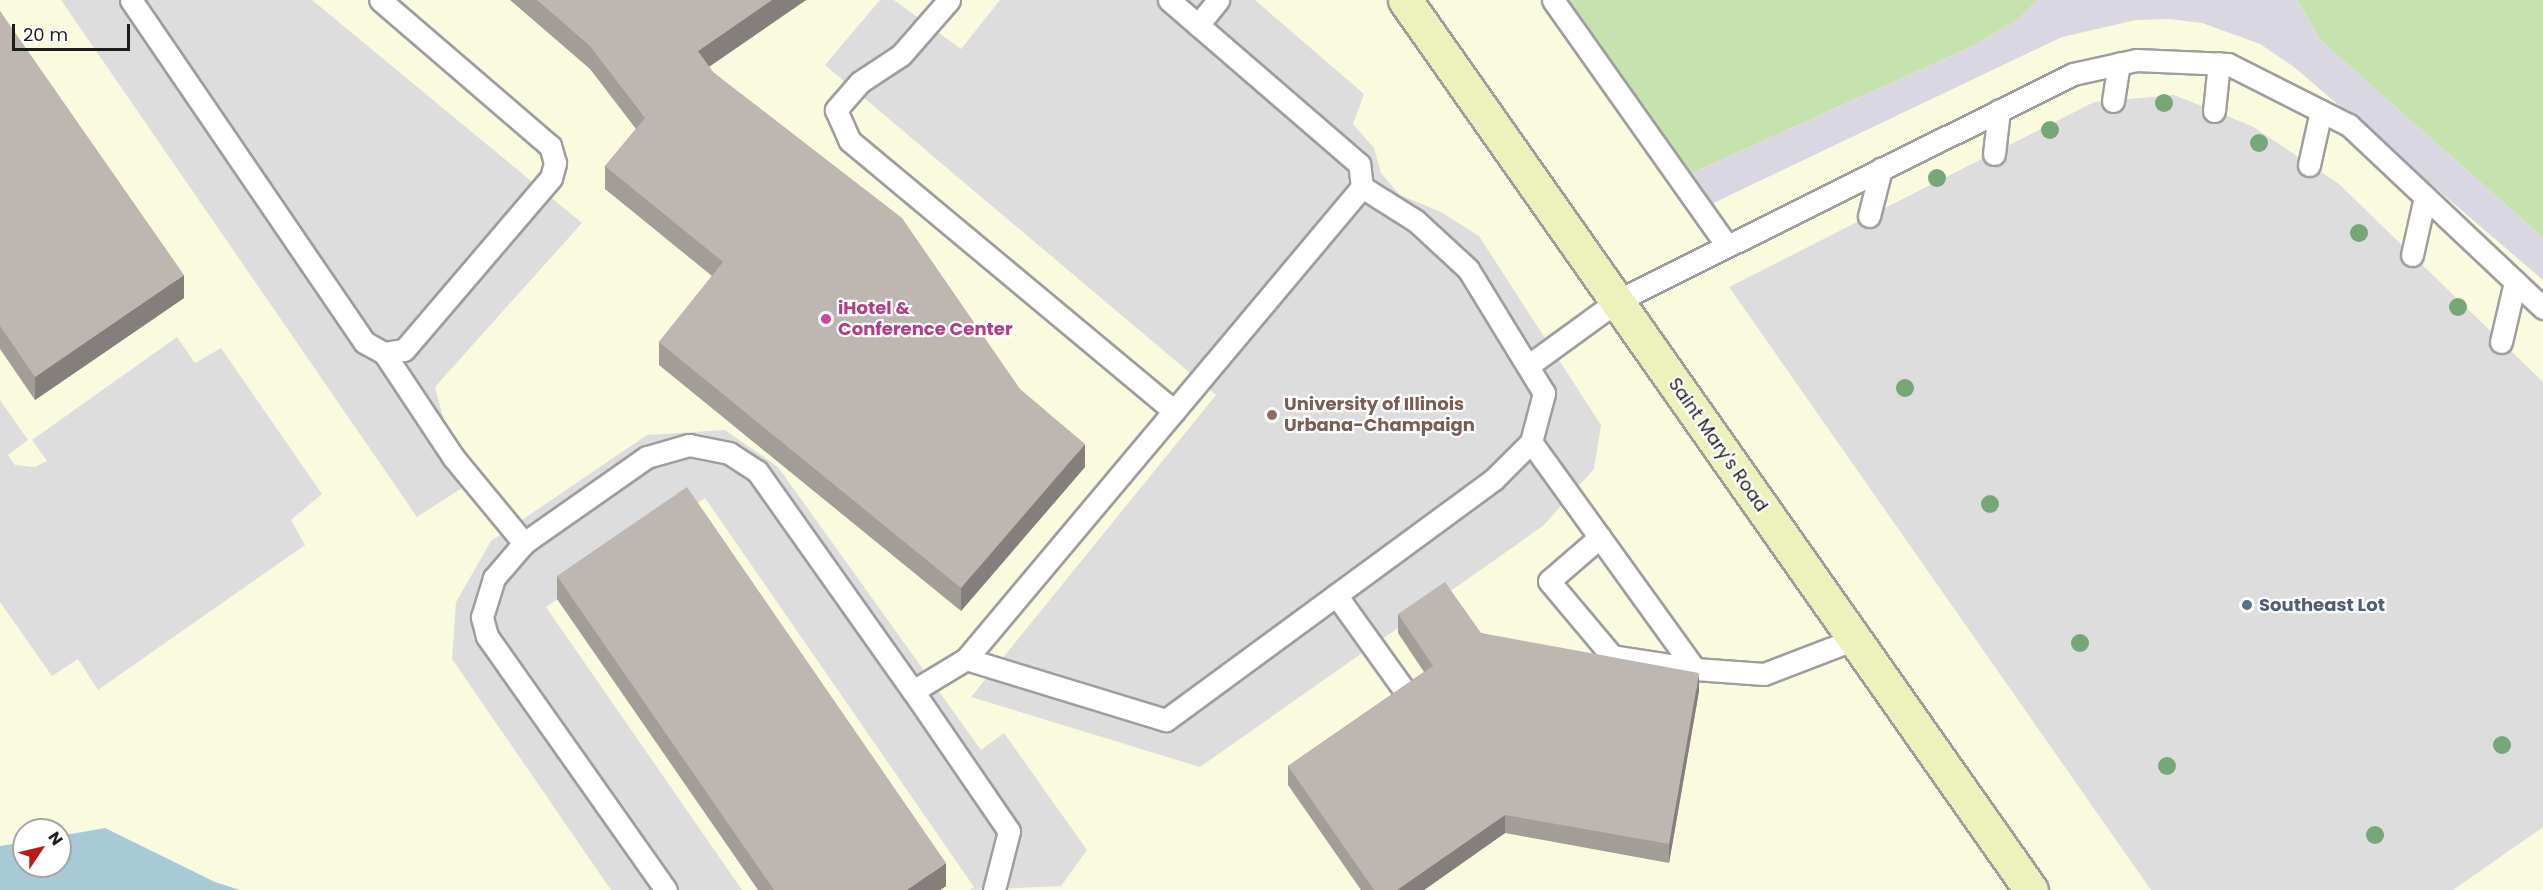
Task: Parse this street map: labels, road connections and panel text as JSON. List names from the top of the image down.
{
  "streets": {
    "main road": ["Saint Mary's Road"]
  },
  "places": ["iHotel & Conference Center", "University of Illinois Urbana-Champaign", "Southeast Lot"],
  "scale_bar": "20 m",
  "north": "top right"
}
